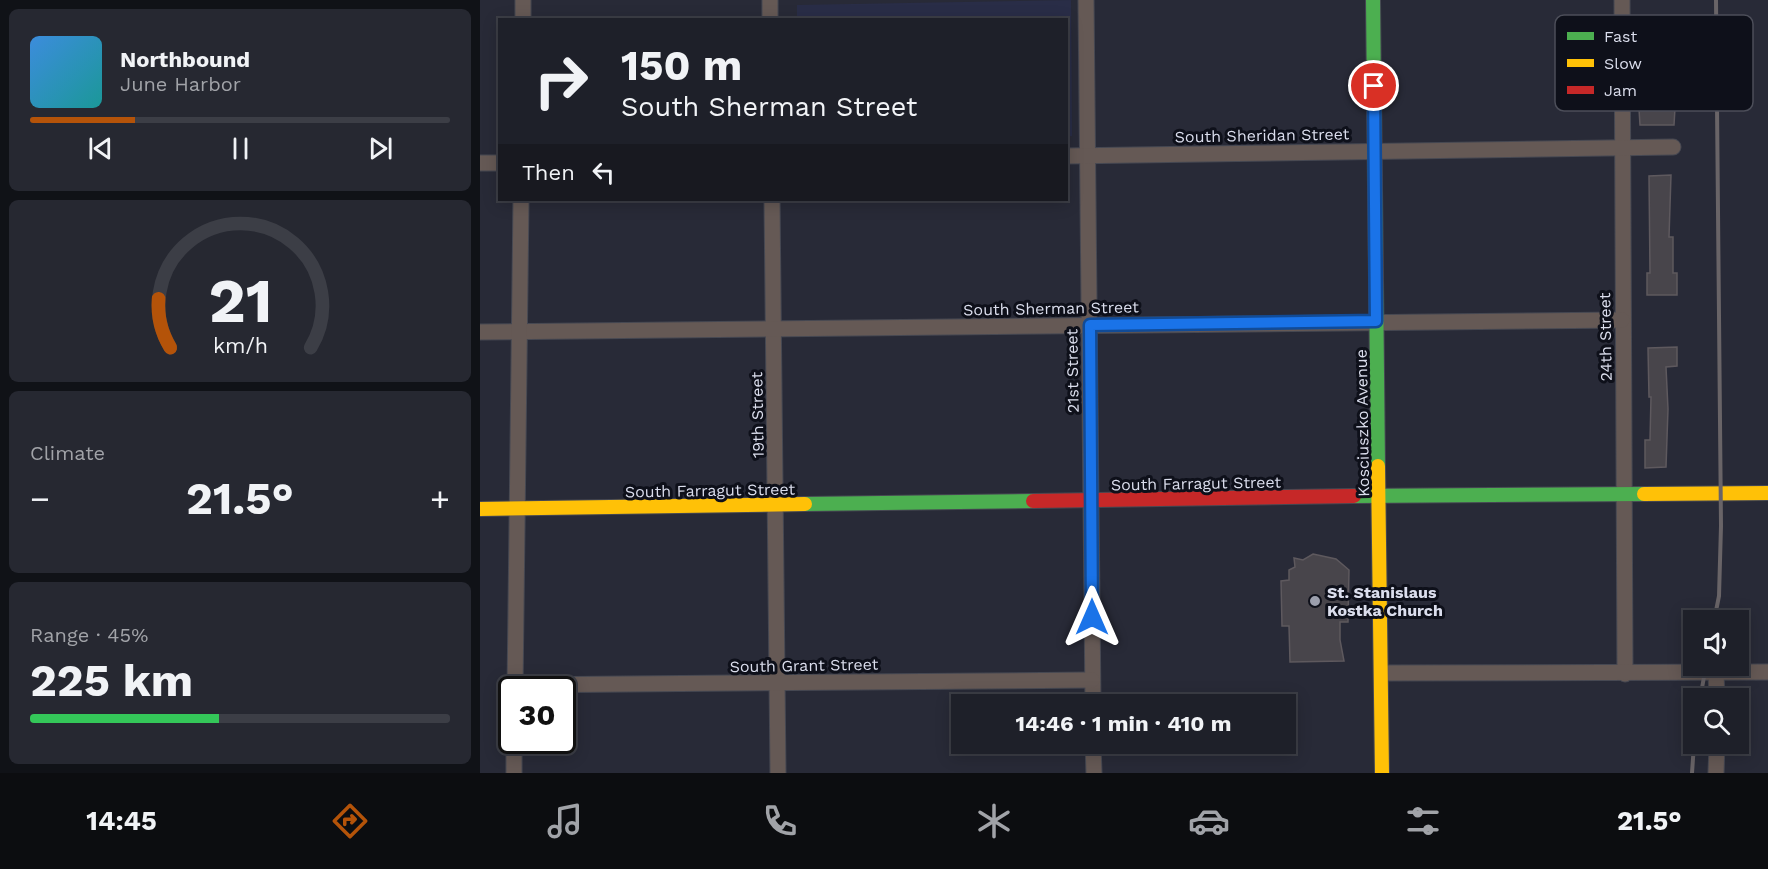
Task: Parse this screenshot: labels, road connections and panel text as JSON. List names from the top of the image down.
{
  "streets": {
    "street": [
      "South Sheridan Street",
      "South Sherman Street",
      "24th Street",
      "21st Street",
      "19th Street",
      "Kosciuszko Avenue",
      "South Farragut Street",
      "South Grant Street"
    ]
  },
  "crossings": [
    ["South Sheridan Street", "24th Street"],
    ["South Sheridan Street", "21st Street"],
    ["South Sheridan Street", "Kosciuszko Avenue"],
    ["South Sherman Street", "24th Street"],
    ["South Sherman Street", "21st Street"],
    ["South Sherman Street", "19th Street"],
    ["South Sherman Street", "Kosciuszko Avenue"],
    ["24th Street", "South Farragut Street"],
    ["21st Street", "South Farragut Street"],
    ["21st Street", "South Grant Street"],
    ["19th Street", "South Farragut Street"],
    ["19th Street", "South Grant Street"],
    ["Kosciuszko Avenue", "South Farragut Street"]
  ],
  "places": ["St. Stanislaus Kostka Church"],
  "legend": ["Fast", "Slow", "Jam"],
  "page": {
    "turn": ["150 m", "South Sherman Street"],
    "song": ["Northbound", "June Harbor"],
    "then": "Then",
    "tile": [
      "Climate",
      ["Range · 45%", "225 km"]
    ],
    "heat": ["−", "21.5°", "+"],
    "limit": "30",
    "trip": "14:46 · 1 min · 410 m",
    "tabs": ["14:45", "21.5°"],
    "gauge": ["21", "km/h"]
  }
}
